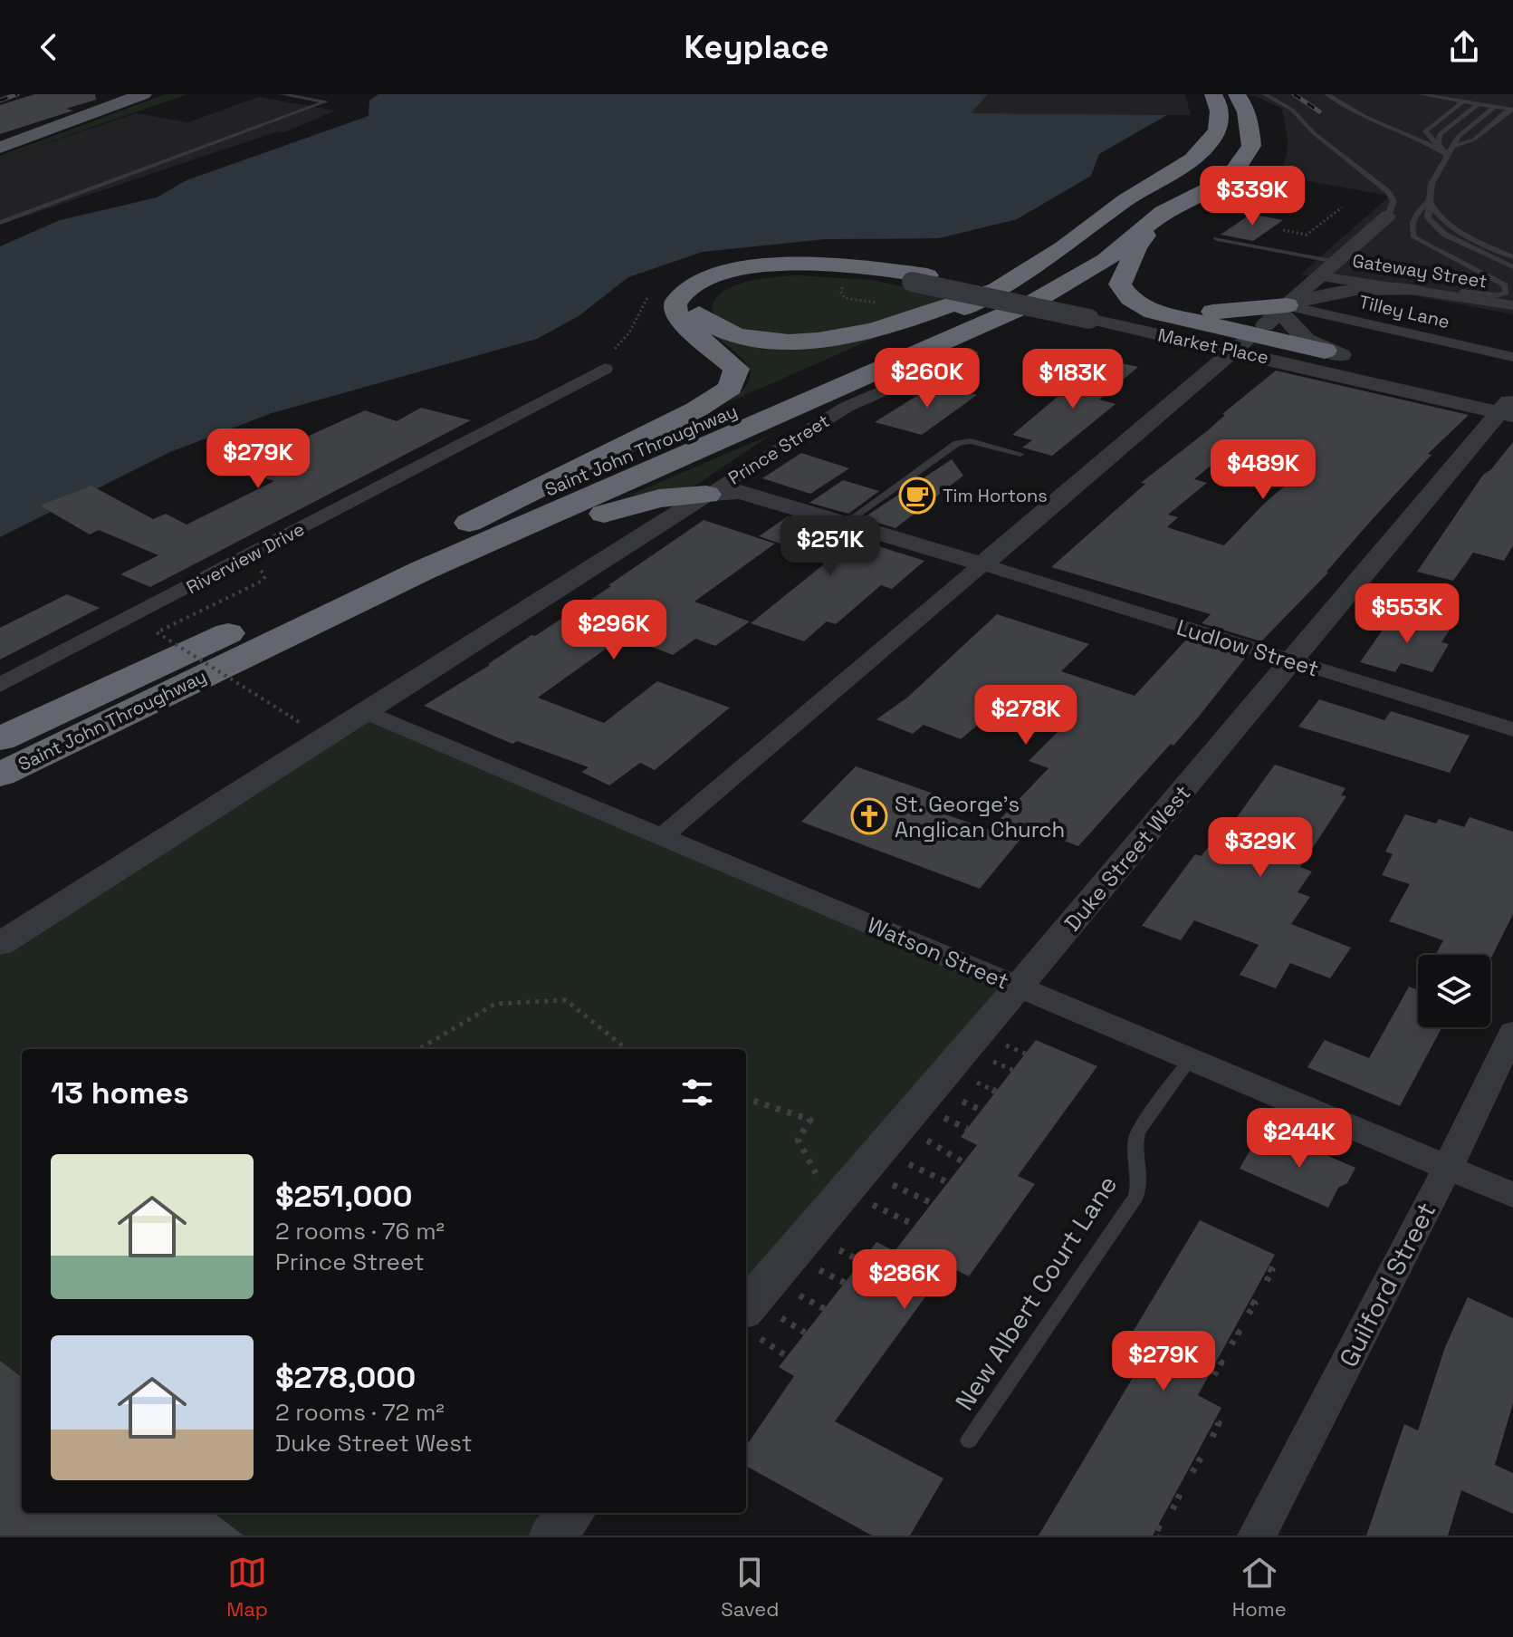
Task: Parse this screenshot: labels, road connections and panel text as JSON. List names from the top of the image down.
{
  "streets": {
    "highway": ["Saint John Throughway"],
    "street": [
      "Gateway Street",
      "Tilley Lane",
      "Market Place",
      "Prince Street",
      "Riverview Drive",
      "Ludlow Street",
      "Duke Street West",
      "Watson Street",
      "Guilford Street"
    ],
    "lane": ["New Albert Court Lane"]
  },
  "crossings": [
    ["Market Place", "Duke Street West"],
    ["Prince Street", "Saint John Throughway"],
    ["Ludlow Street", "Duke Street West"],
    ["Duke Street West", "Watson Street"],
    ["Watson Street", "Guilford Street"],
    ["Watson Street", "New Albert Court Lane"]
  ],
  "places": {
    "cafe": ["Tim Hortons"],
    "church": ["St. George's Anglican Church"]
  },
  "page": {
    "header": "Keyplace",
    "price": [
      "$339K",
      "$260K",
      "$183K",
      "$279K",
      "$489K",
      "$251K",
      "$553K",
      "$296K",
      "$278K",
      "$329K",
      "$244K",
      "$286K",
      "$279K"
    ],
    "heading": "13 homes",
    "list": [
      {
        "name": "$251,000",
        "note": "2 rooms · 76 m² · Prince Street"
      },
      {
        "name": "$278,000",
        "note": "2 rooms · 72 m² · Duke Street West"
      }
    ],
    "tabs": ["Map", "Saved", "Home"]
  }
}
